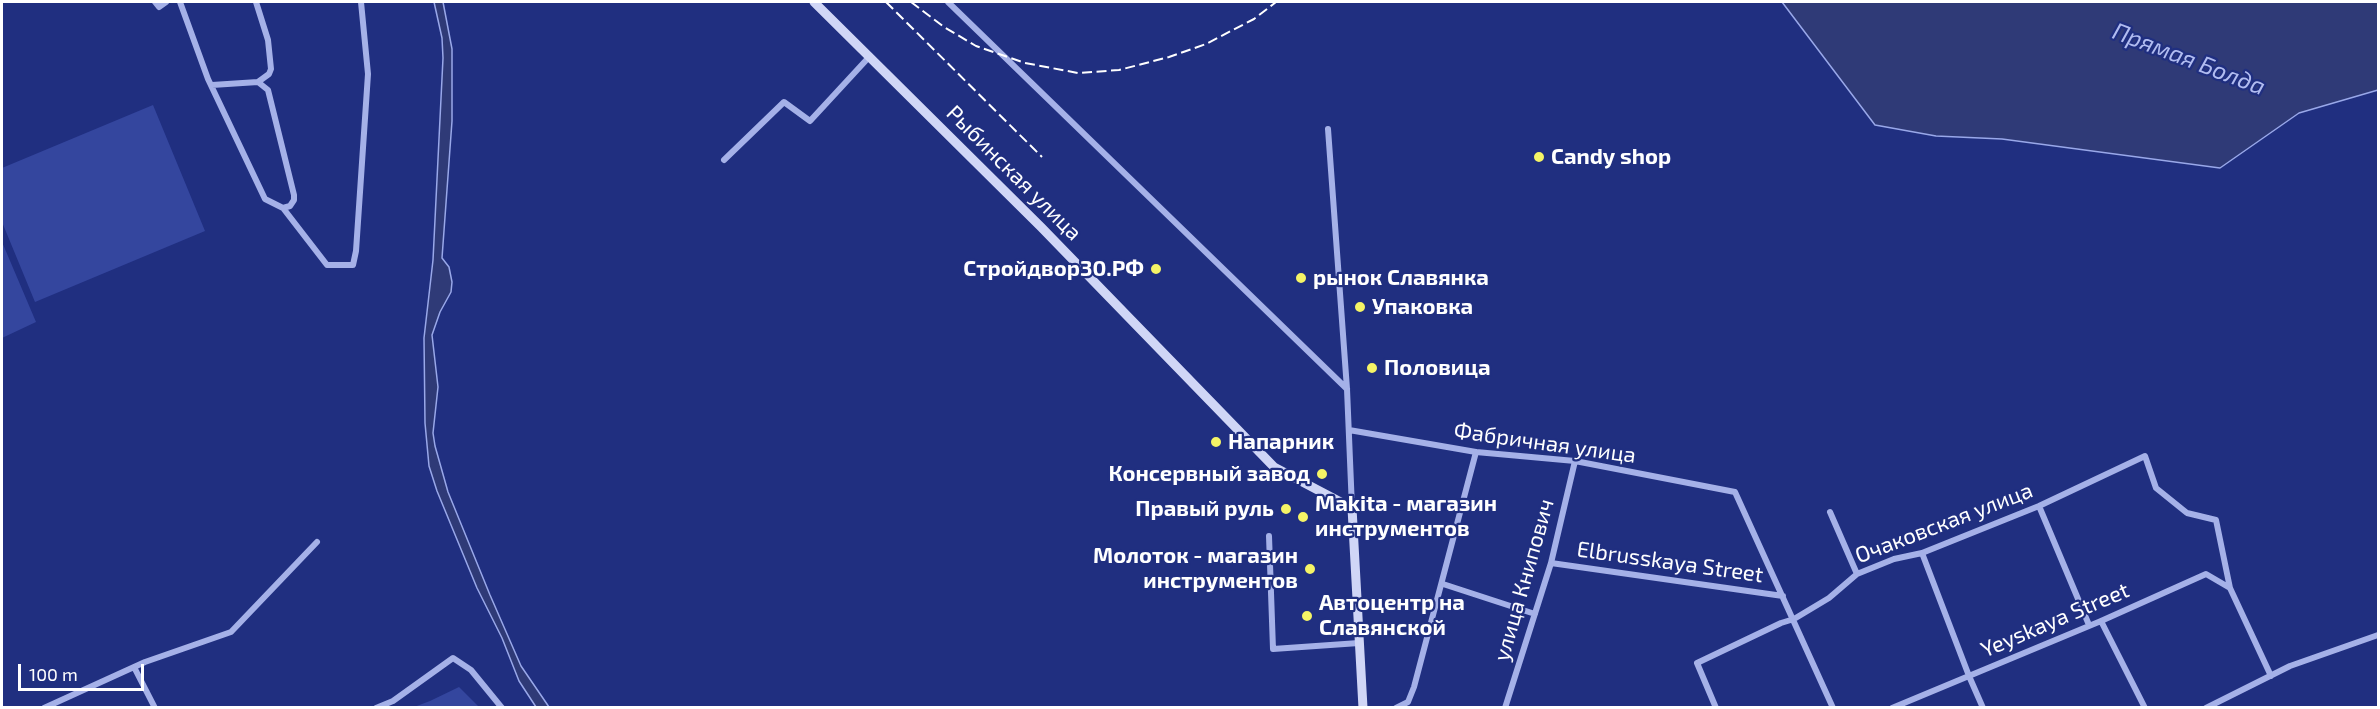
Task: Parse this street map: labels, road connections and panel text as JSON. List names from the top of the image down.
{
  "streets": {
    "main road": ["Рыбинская улица"],
    "street": [
      "Фабричная улица",
      "Очаковская улица",
      "Elbrusskaya Street",
      "улица Книпович",
      "Yeyskaya Street"
    ]
  },
  "crossings": [
    ["Фабричная улица", "Elbrusskaya Street"],
    ["Фабричная улица", "улица Книпович"],
    ["Очаковская улица", "Yeyskaya Street"],
    ["Elbrusskaya Street", "улица Книпович"]
  ],
  "water": ["Прямая Болда"],
  "places": [
    "Candy shop",
    "Стройдвор30.РФ",
    "рынок Славянка",
    "Упаковка",
    "Половица",
    "Напарник",
    "Консервный завод",
    "Правый руль",
    "Makita - магазин инструментов",
    "Молоток - магазин инструментов",
    "Автоцентр на Славянской"
  ],
  "scale_bar": "100 m"
}
